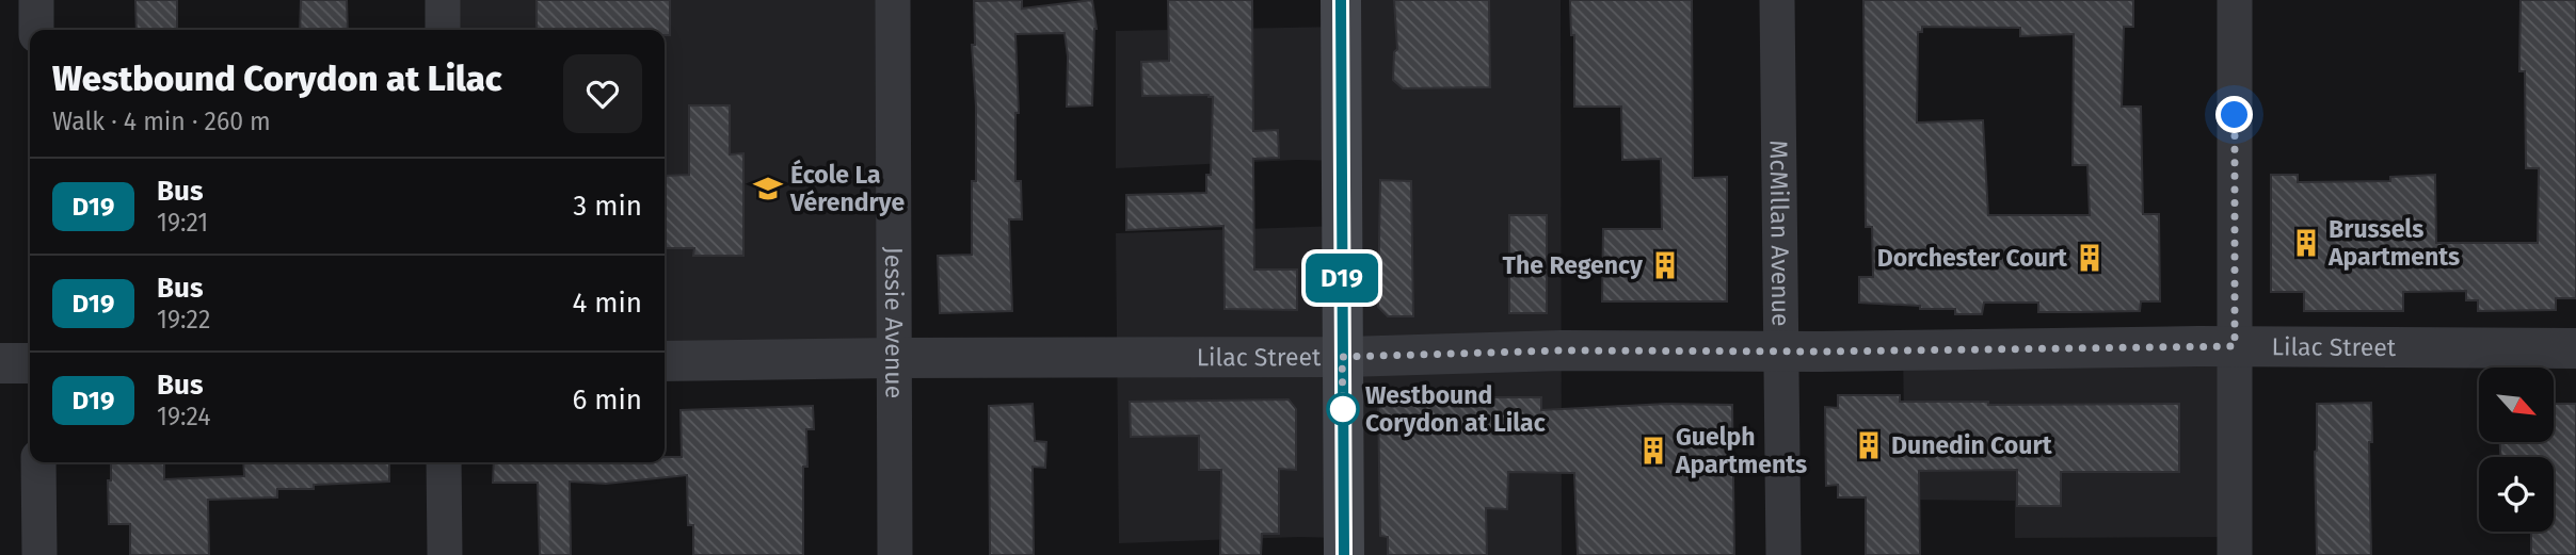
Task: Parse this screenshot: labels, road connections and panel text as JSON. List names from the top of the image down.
{
  "streets": {
    "street": ["McMillan Avenue", "Jessie Avenue", "Lilac Street"]
  },
  "crossings": [
    ["McMillan Avenue", "Lilac Street"],
    ["Jessie Avenue", "Lilac Street"]
  ],
  "places": {
    "school or university": ["École La Vérendrye"],
    "building": [
      "Brussels Apartments",
      "Dorchester Court",
      "The Regency",
      "Dunedin Court",
      "Guelph Apartments"
    ],
    "other": ["Westbound Corydon at Lilac"]
  },
  "lines": ["bus line D19"],
  "north": "bottom right",
  "page": {
    "on_map": "D19",
    "heading": ["Westbound Corydon at Lilac", "Walk · 4 min · 260 m"],
    "list": [
      {
        "mark": "D19",
        "name": "Bus",
        "note": "19:21",
        "value": "3 min"
      },
      {
        "mark": "D19",
        "name": "Bus",
        "note": "19:22",
        "value": "4 min"
      },
      {
        "mark": "D19",
        "name": "Bus",
        "note": "19:24",
        "value": "6 min"
      }
    ]
  }
}
